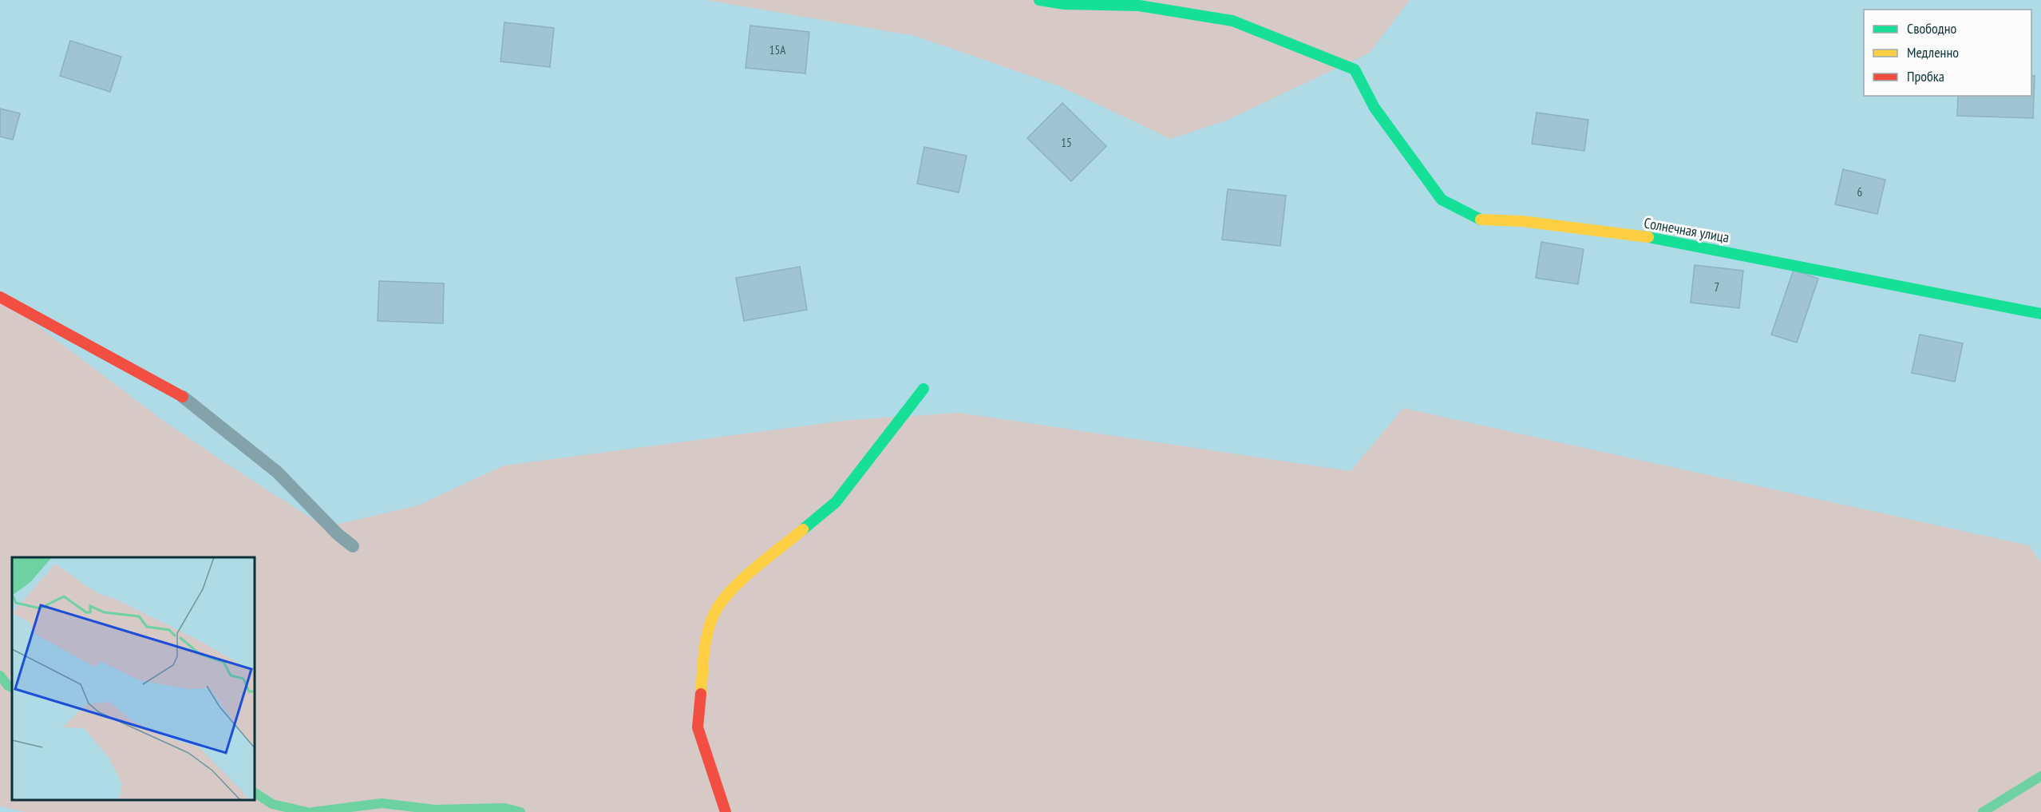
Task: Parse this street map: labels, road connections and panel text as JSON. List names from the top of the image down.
{
  "streets": {
    "street": ["Солнечная улица"]
  },
  "house_numbers": [
    "15А",
    "15",
    "6",
    "7"
  ],
  "legend": ["Свободно", "Медленно", "Пробка"]
}
